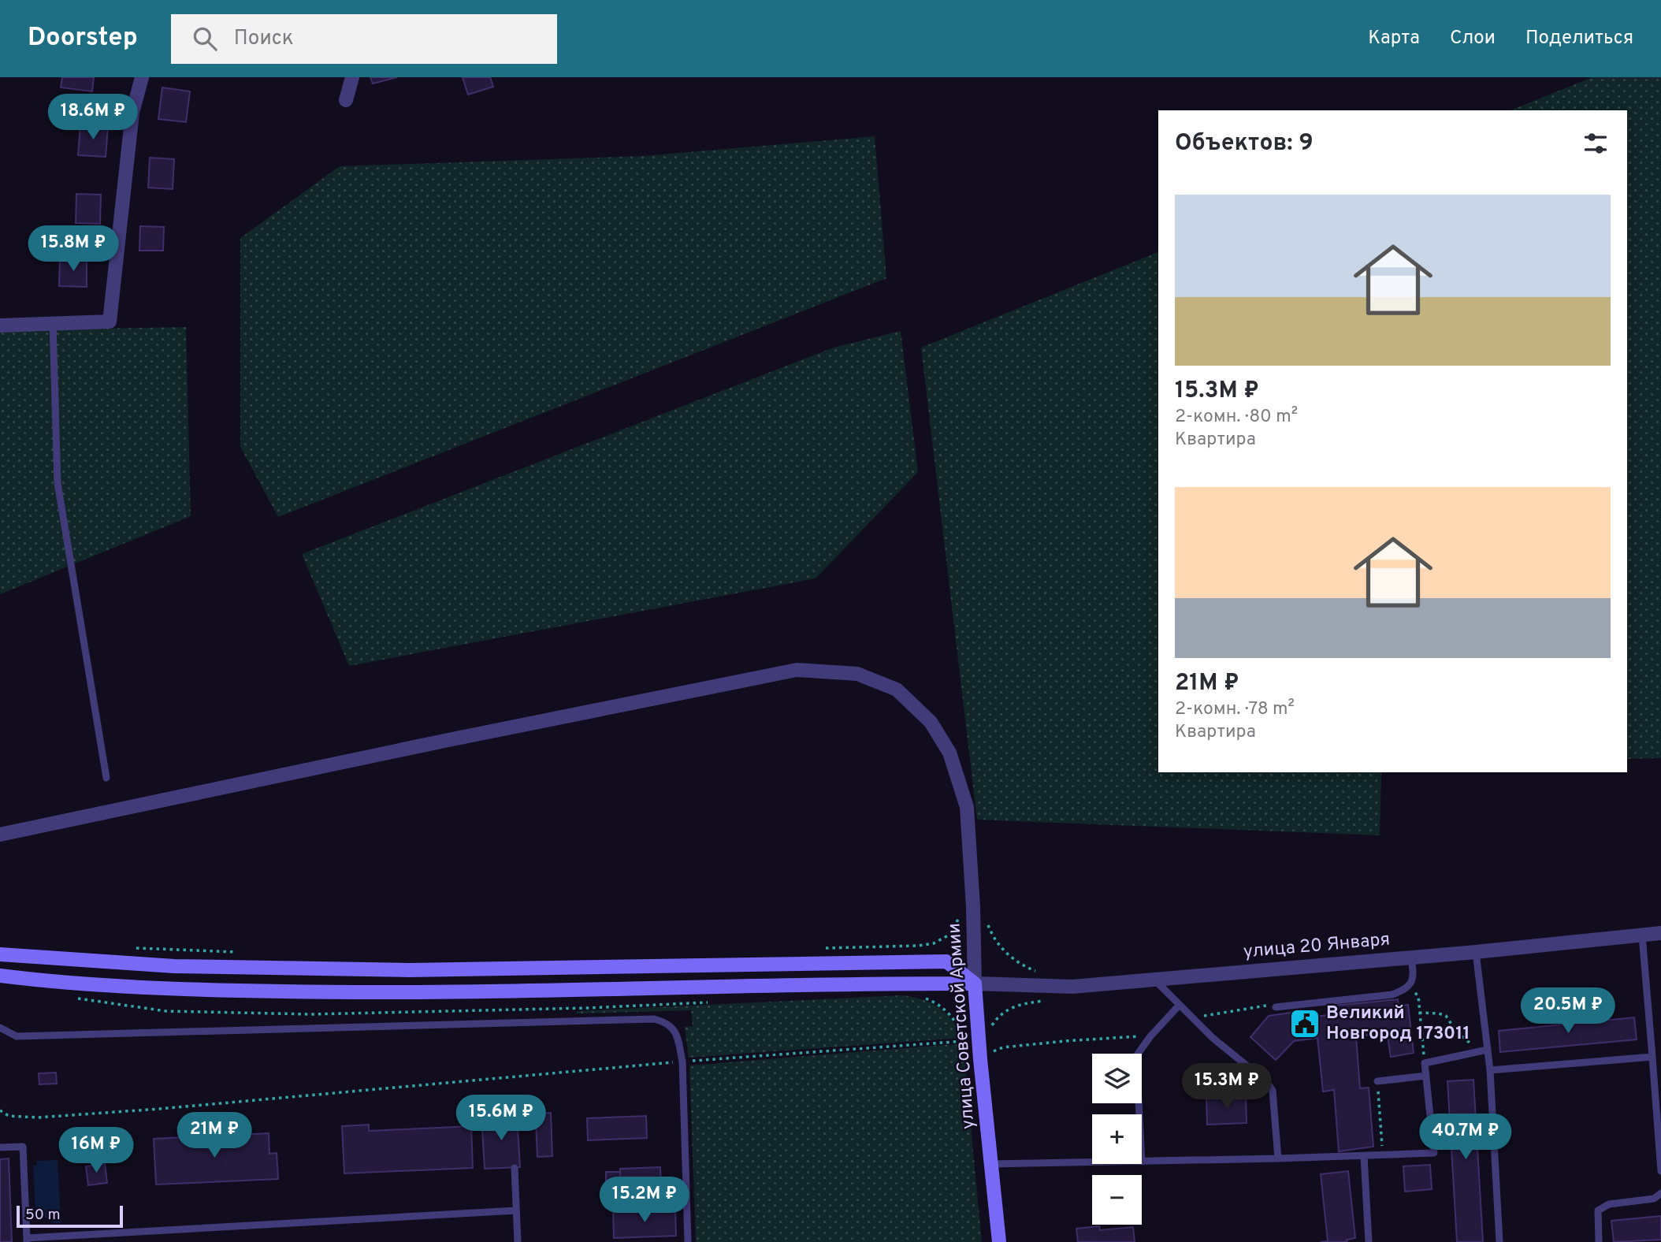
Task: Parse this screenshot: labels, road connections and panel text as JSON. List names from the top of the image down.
{
  "streets": {
    "main road": ["улица Советской Армии"],
    "street": ["улица 20 Января"]
  },
  "crossings": [
    ["улица 20 Января", "улица Советской Армии"]
  ],
  "places": {
    "public building": ["Великий Новгород 173011"]
  },
  "scale_bar": "50 m",
  "page": {
    "header": "Doorstep",
    "search": "Поиск",
    "nav": ["Карта", "Слои", "Поделиться"],
    "price": [
      "18.6M ₽",
      "15.8M ₽",
      "20.5M ₽",
      "15.3M ₽",
      "15.6M ₽",
      "21M ₽",
      "40.7M ₽",
      "16M ₽",
      "15.2M ₽"
    ],
    "heading": "Объектов: 9",
    "list": [
      {
        "name": "15.3M ₽",
        "note": "2-комн. · 80 m² · Квартира"
      },
      {
        "name": "21M ₽",
        "note": "2-комн. · 78 m² · Квартира"
      }
    ],
    "map_buttons": ["+", "−"],
    "scale": "50 m"
  }
}
